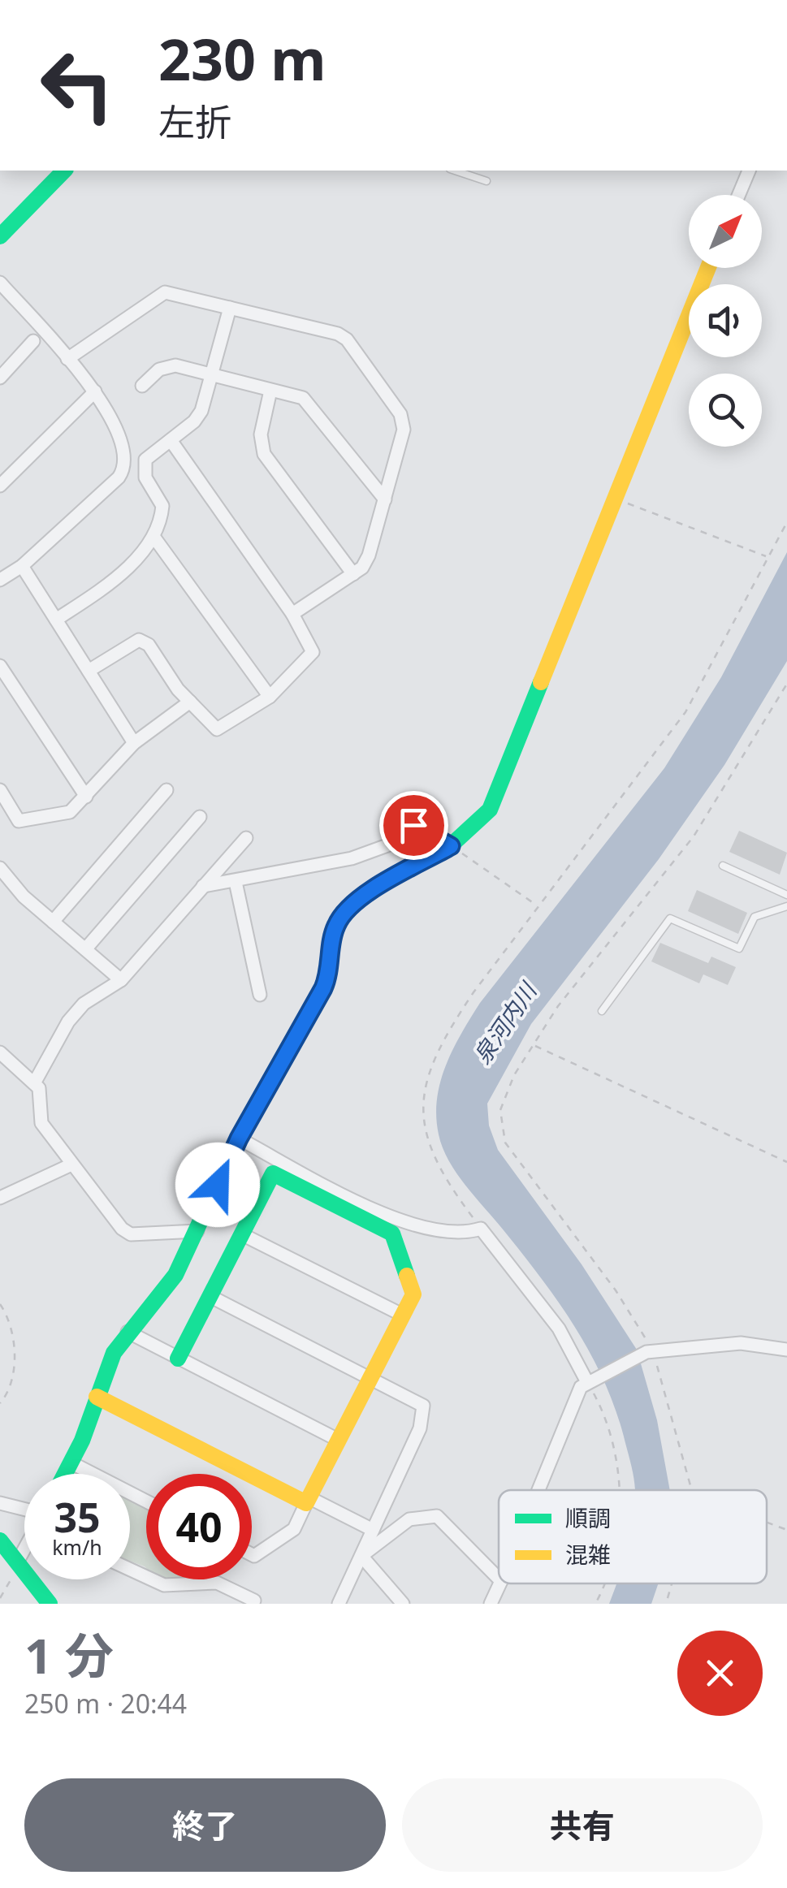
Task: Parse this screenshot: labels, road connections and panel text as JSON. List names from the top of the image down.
{
  "water": ["泉河内川"],
  "legend": ["順調", "混雑"],
  "north": "top right",
  "page": {
    "turn": ["230 m", "左折"],
    "speed": "35 km/h",
    "limit": "40",
    "heading": ["1 分", "250 m · 20:44"],
    "buttons": ["終了", "共有"]
  }
}
